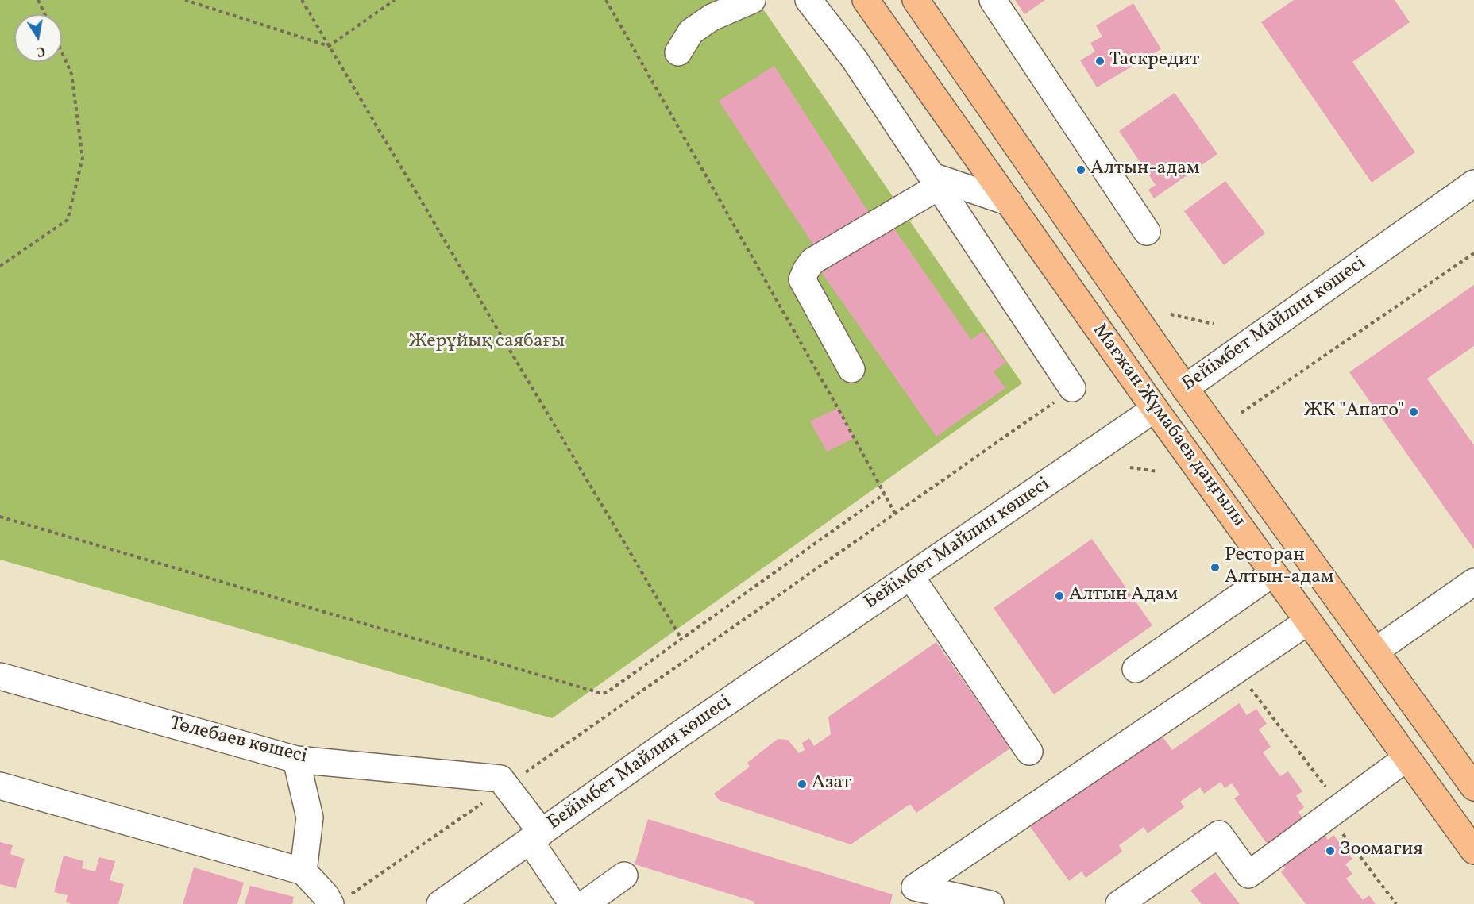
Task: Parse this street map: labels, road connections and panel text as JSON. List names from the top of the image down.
{
  "streets": {
    "main road": ["Бейімбет Майлин көшесі", "Мағжан Жұмабаев даңғылы"],
    "street": ["Төлебаев көшесі"]
  },
  "crossings": [
    ["Бейімбет Майлин көшесі", "Мағжан Жұмабаев даңғылы"]
  ],
  "parks": ["Жерұйық саябағы"],
  "places": [
    "Таскредит",
    "Алтын-адам",
    "ЖК \"Апато\"",
    "Ресторан Алтын-адам",
    "Алтын Адам",
    "Азат",
    "Зоомагия"
  ],
  "north": "bottom"
}
